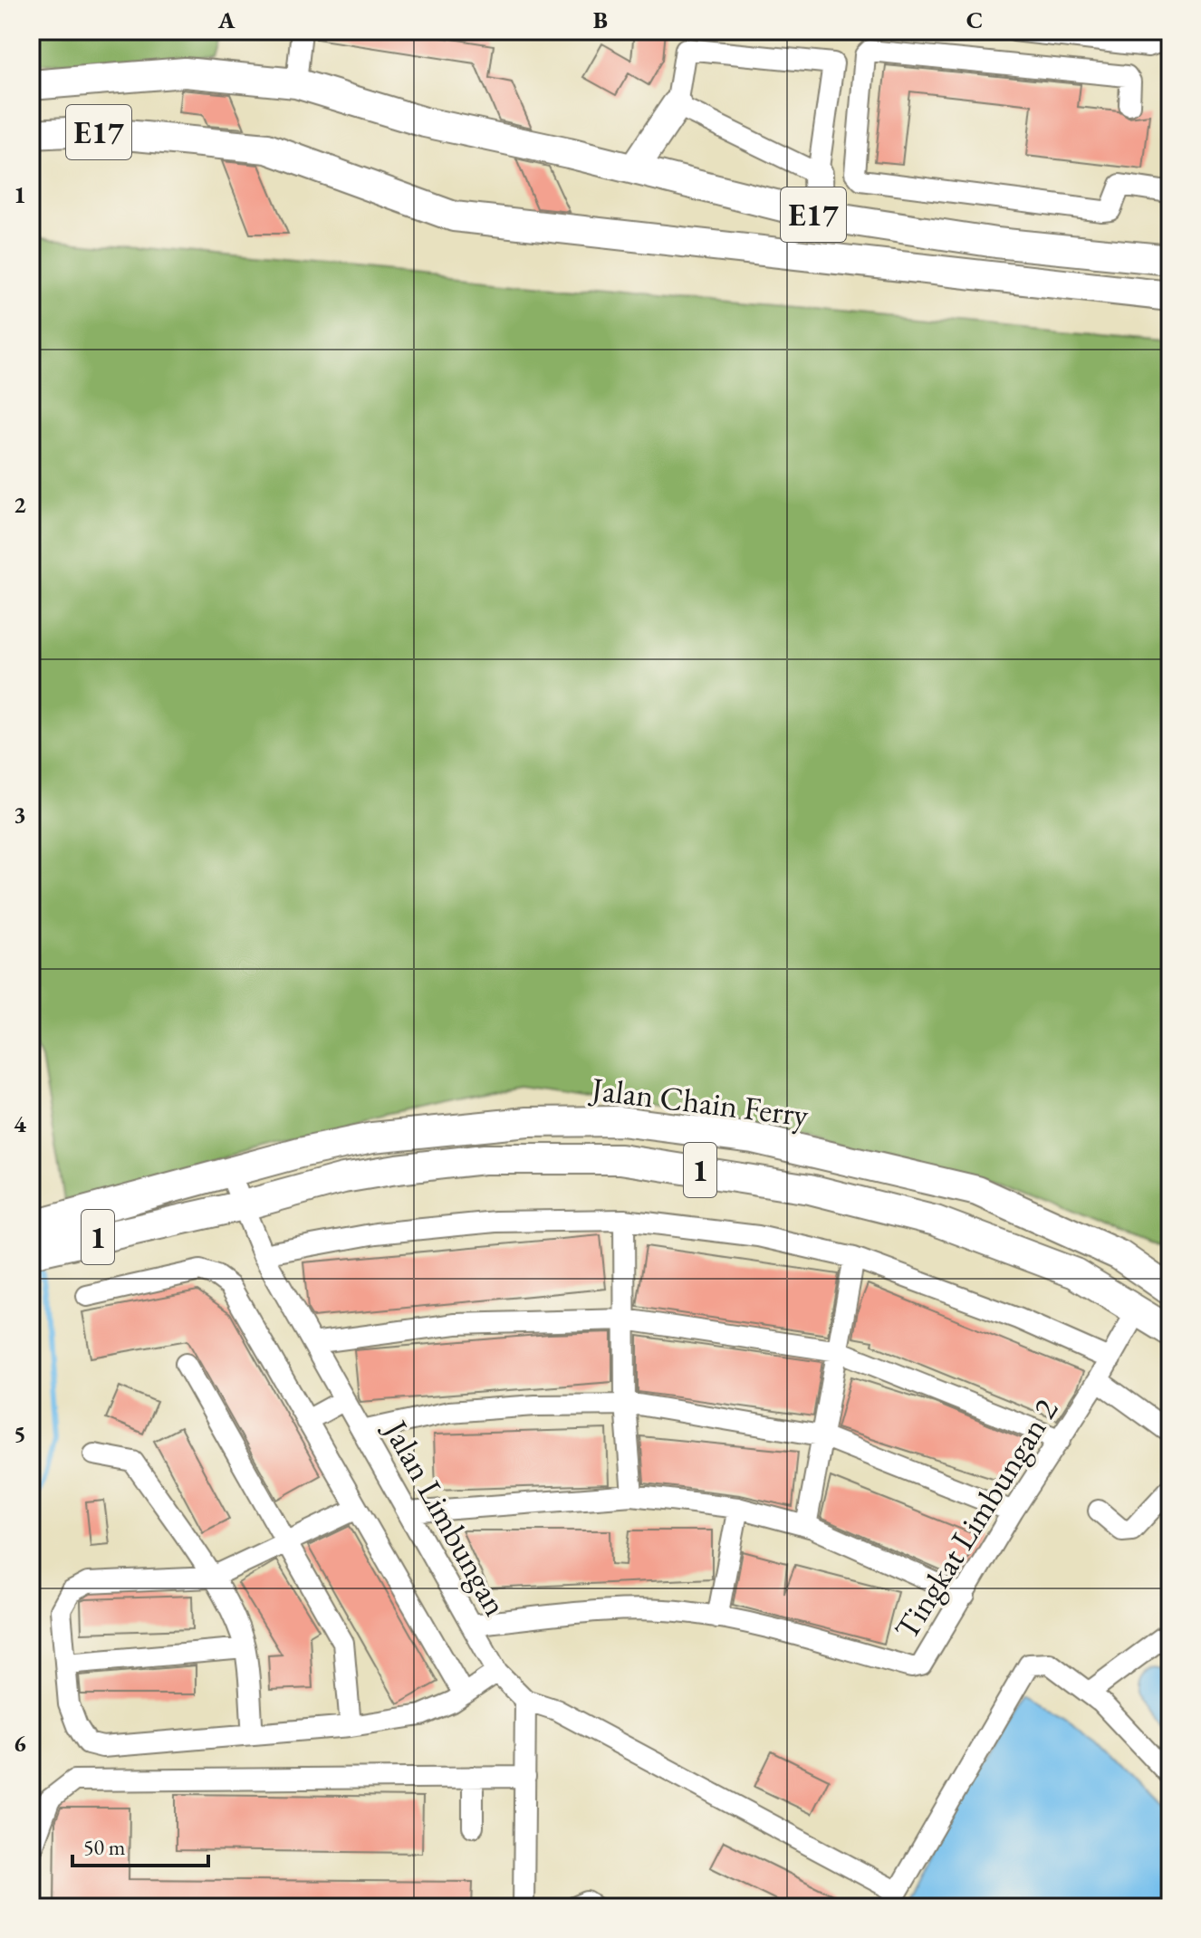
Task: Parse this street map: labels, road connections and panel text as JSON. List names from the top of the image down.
{
  "streets": {
    "highway": ["E17", "Jalan Chain Ferry", "1"],
    "street": ["Jalan Limbungan", "Tingkat Limbungan 2"]
  },
  "crossings": [
    ["Jalan Chain Ferry", "Jalan Limbungan"],
    ["Jalan Chain Ferry", "Tingkat Limbungan 2"],
    ["Jalan Limbungan", "Tingkat Limbungan 2"]
  ],
  "scale_bar": "50 m",
  "grid": {
    "columns": ["A", "B", "C"],
    "rows": [
      "1",
      "2",
      "3",
      "4",
      "5",
      "6"
    ]
  }
}
